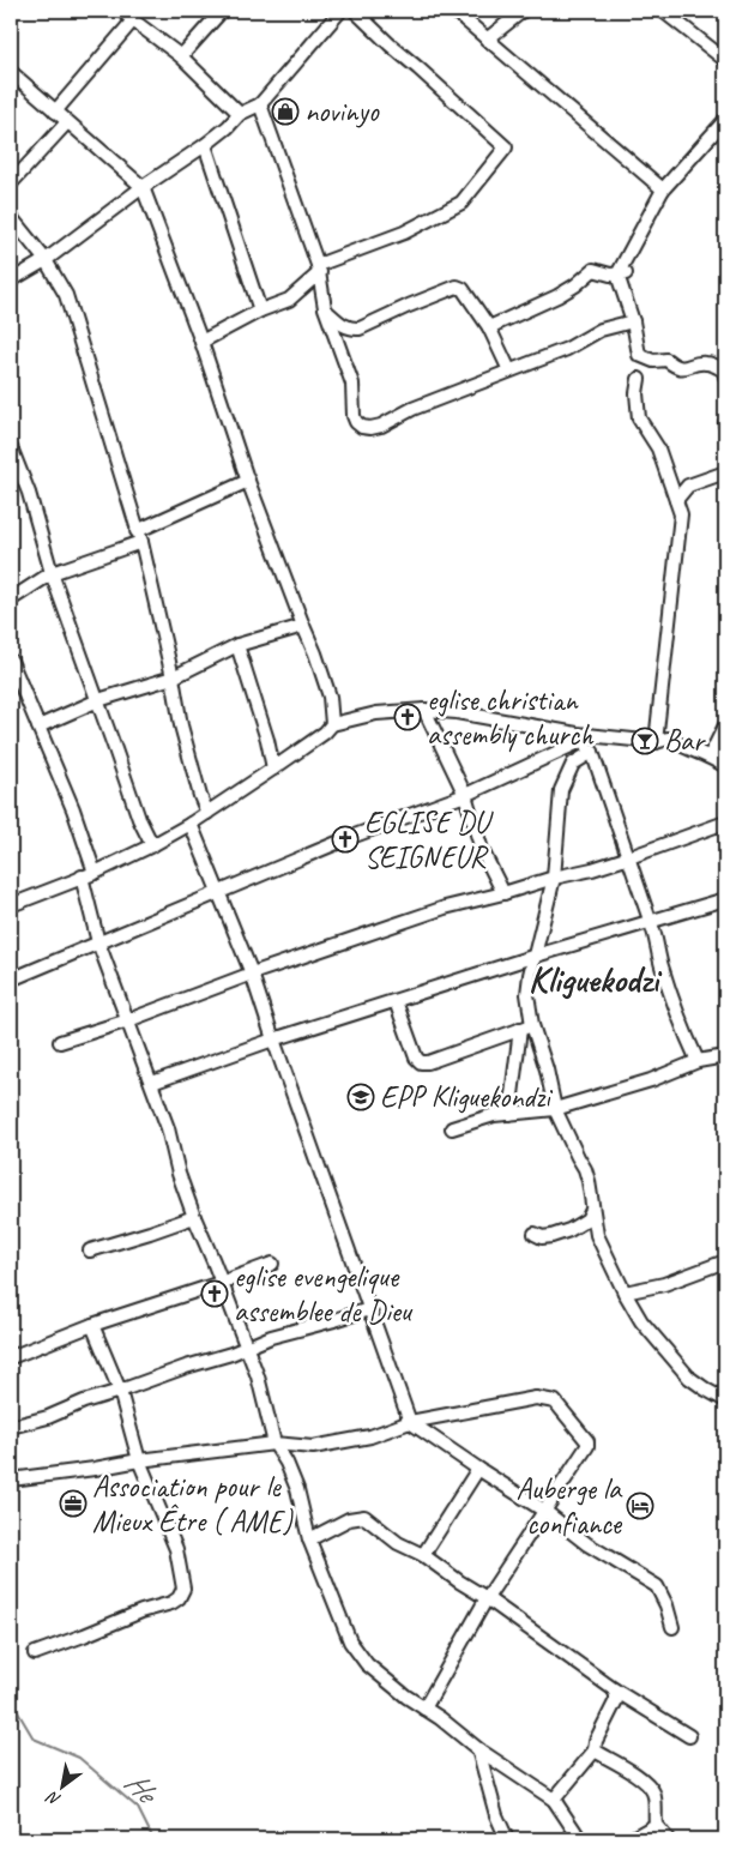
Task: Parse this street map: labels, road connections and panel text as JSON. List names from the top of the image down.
{
  "districts": ["Kliguekodzi"],
  "water": ["He"],
  "places": {
    "shop": ["novinyo"],
    "church": ["eglise christian assembly church", "EGLISE DU SEIGNEUR", "eglise evengelique assemblee de Dieu"],
    "bar": ["Bar"],
    "school or university": ["EPP Kliguekondzi"],
    "office": ["Association pour le Mieux Être ( AME)"],
    "hotel": ["Auberge la confiance"]
  },
  "north": "bottom left"
}
